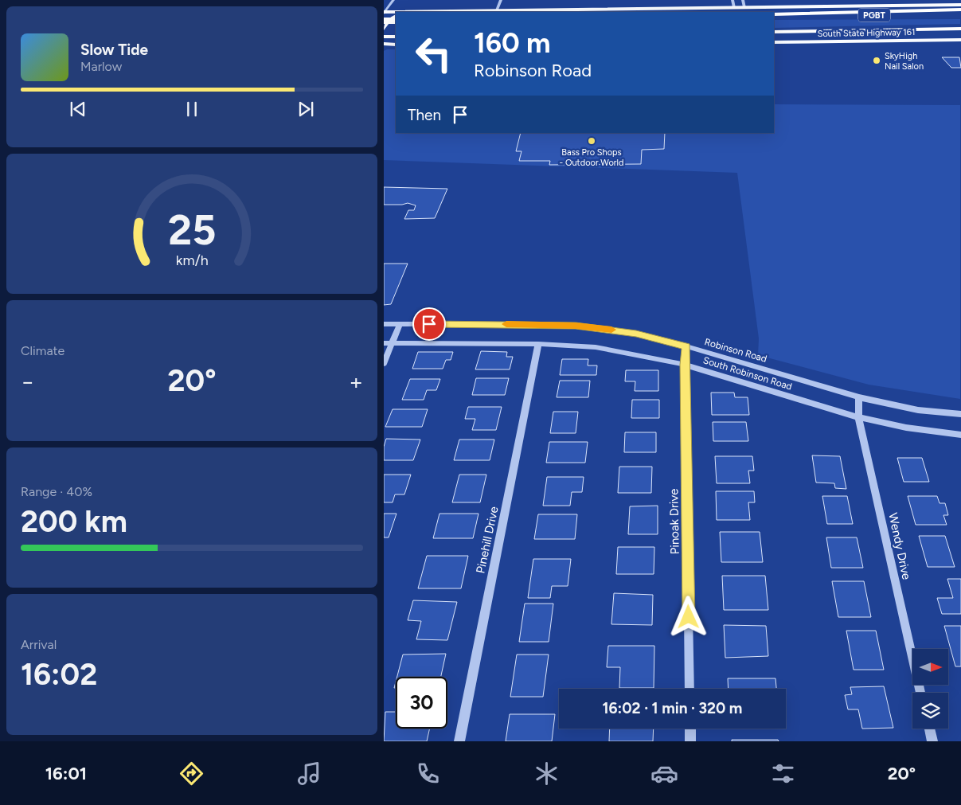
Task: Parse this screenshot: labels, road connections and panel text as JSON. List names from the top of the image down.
{
  "streets": {
    "highway": ["PGBT"],
    "main road": ["South State Highway 161"],
    "street": [
      "Robinson Road",
      "South Robinson Road",
      "Pinoak Drive",
      "Pinehill Drive",
      "Wendy Drive"
    ]
  },
  "crossings": [
    ["Robinson Road", "Pinoak Drive"],
    ["Robinson Road", "Wendy Drive"],
    ["South Robinson Road", "Pinoak Drive"],
    ["South Robinson Road", "Pinehill Drive"],
    ["South Robinson Road", "Wendy Drive"]
  ],
  "places": ["SkyHigh Nail Salon", "Bass Pro Shops - Outdoor World"],
  "north": "right",
  "page": {
    "turn": ["160 m", "Robinson Road"],
    "song": ["Slow Tide", "Marlow"],
    "then": "Then",
    "tile": [
      "Climate",
      ["Range · 40%", "200 km"],
      ["Arrival", "16:02"]
    ],
    "heat": ["−", "20°", "+"],
    "limit": "30",
    "trip": "16:02 · 1 min · 320 m",
    "tabs": ["16:01", "20°"],
    "gauge": ["25", "km/h"]
  }
}
